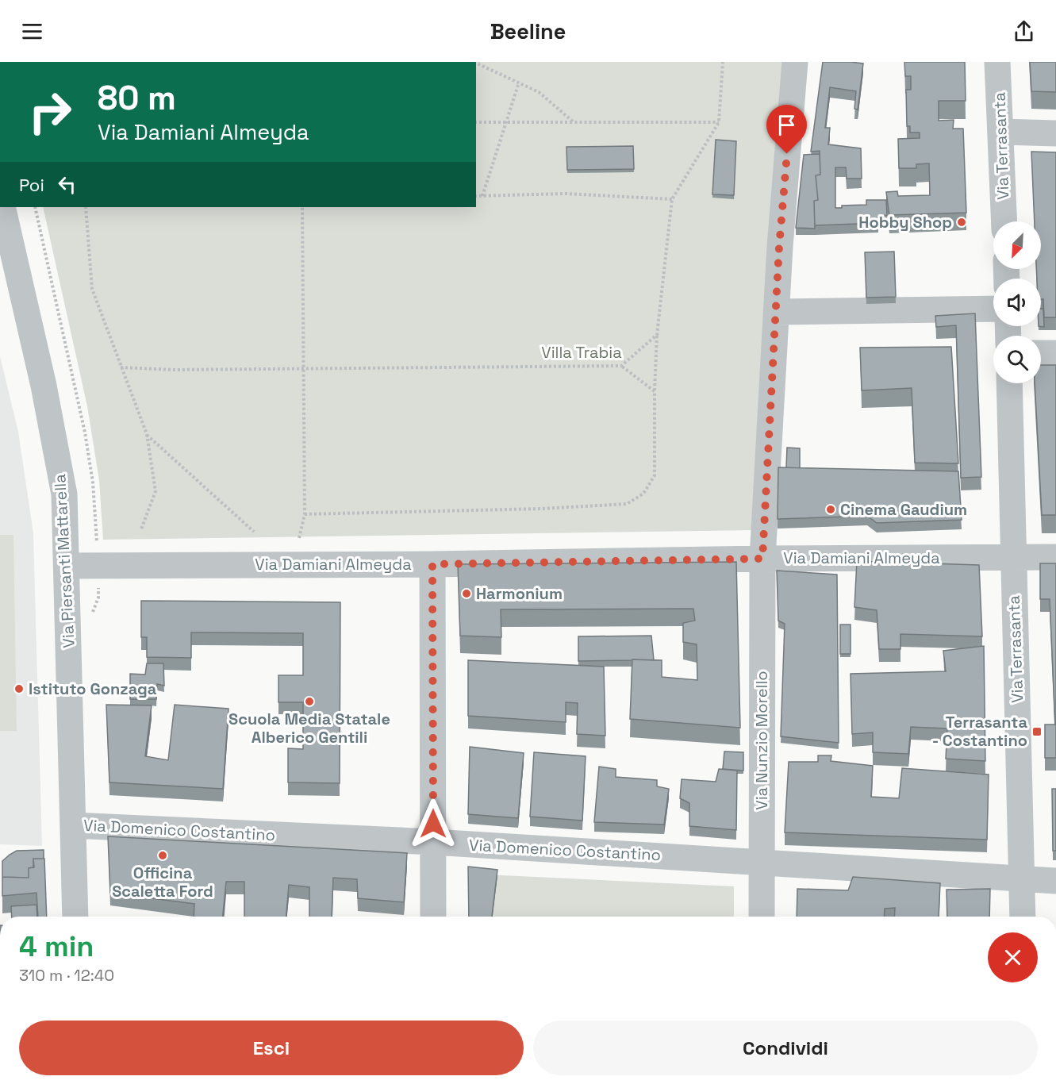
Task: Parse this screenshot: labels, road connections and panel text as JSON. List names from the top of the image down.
{
  "streets": {
    "street": [
      "Via Terrasanta",
      "Via Damiani Almeyda",
      "Via Piersanti Mattarella",
      "Via Nunzio Morello",
      "Via Domenico Costantino"
    ]
  },
  "crossings": [
    ["Via Terrasanta", "Via Damiani Almeyda"],
    ["Via Terrasanta", "Via Domenico Costantino"],
    ["Via Damiani Almeyda", "Via Piersanti Mattarella"],
    ["Via Damiani Almeyda", "Via Nunzio Morello"],
    ["Via Piersanti Mattarella", "Via Domenico Costantino"],
    ["Via Nunzio Morello", "Via Domenico Costantino"]
  ],
  "parks": ["Villa Trabia"],
  "places": {
    "other": [
      "Hobby Shop",
      "Cinema Gaudium",
      "Harmonium",
      "Istituto Gonzaga",
      "Scuola Media Statale Alberico Gentili",
      "Officina Scaletta Ford"
    ],
    "transit": ["Terrasanta - Costantino"]
  },
  "north": "bottom left",
  "page": {
    "header": "Beeline",
    "turn": ["80 m", "Via Damiani Almeyda"],
    "then": "Poi",
    "heading": ["4 min", "310 m · 12:40"],
    "buttons": ["Esci", "Condividi"]
  }
}
